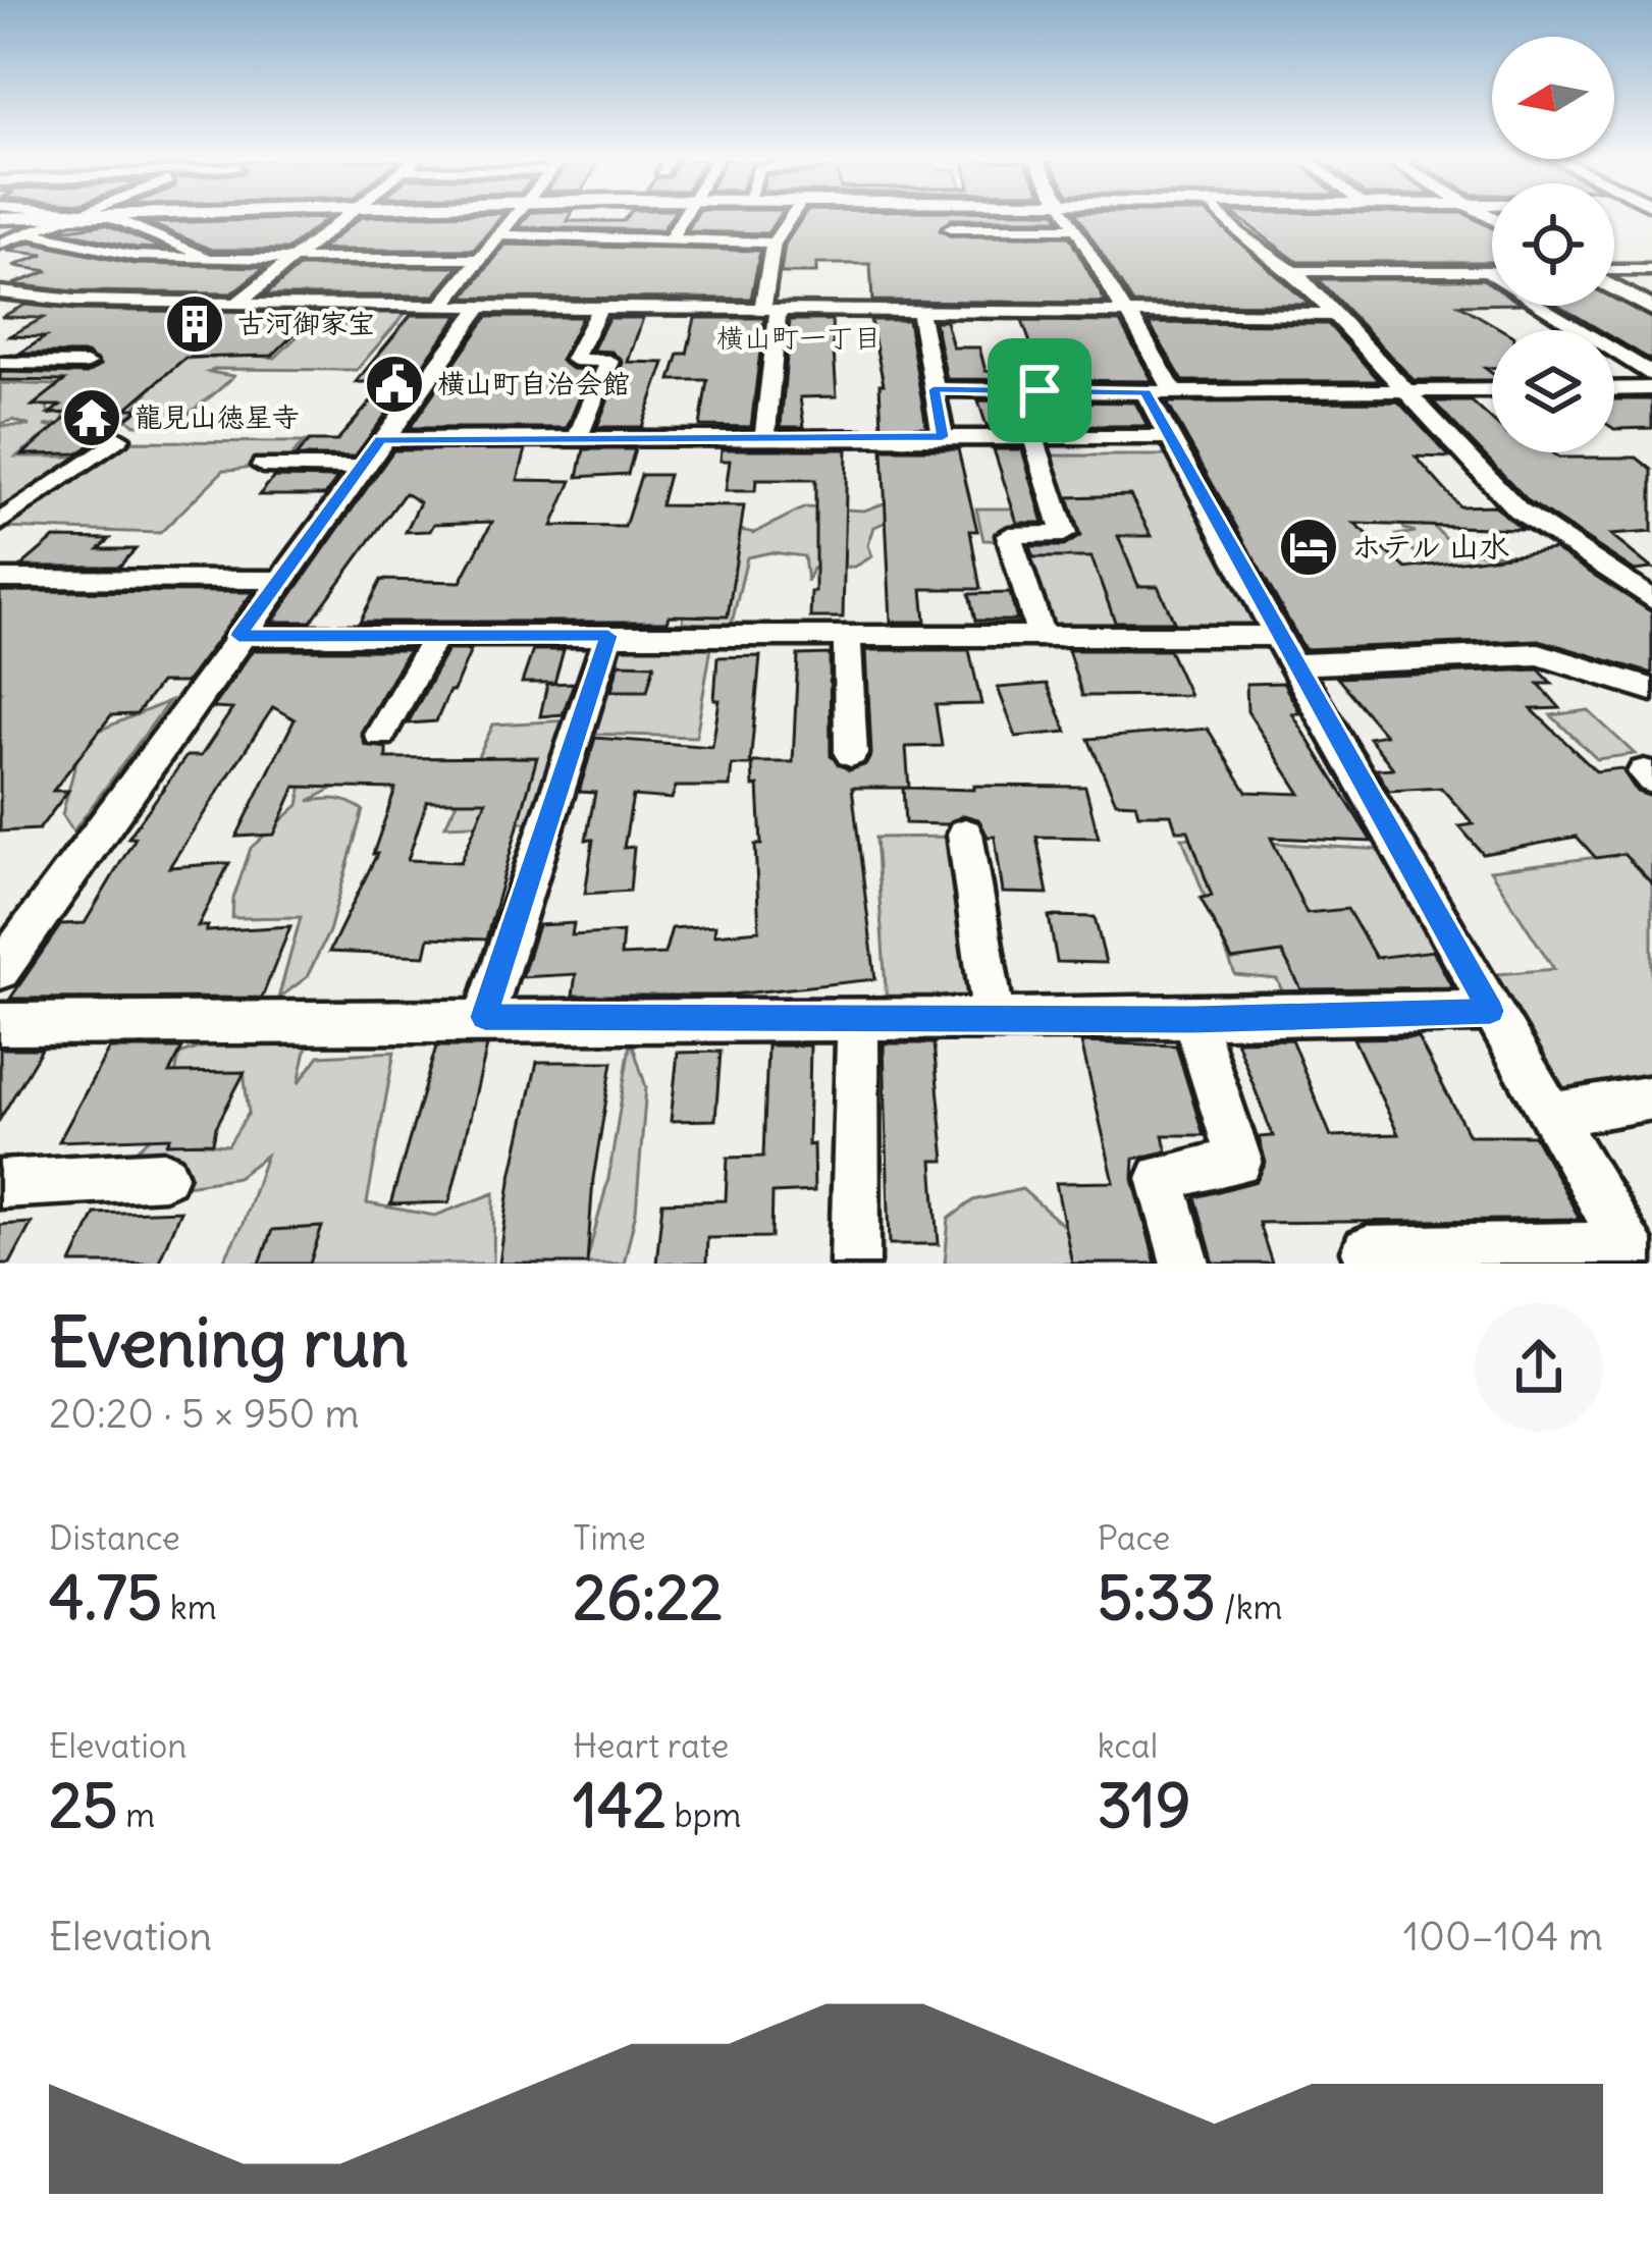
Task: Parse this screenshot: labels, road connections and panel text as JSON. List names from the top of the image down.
{
  "districts": ["横山町一丁目"],
  "places": {
    "building": ["古河御家宝"],
    "public building": ["横山町自治会館"],
    "temple": ["龍見山徳星寺"],
    "hotel": ["ホテル 山水"]
  },
  "north": "left",
  "page": {
    "heading": ["Evening run", "20:20 · 5 × 950 m"],
    "stats": [
      ["Distance", "4.75 km"],
      ["Time", "26:22"],
      ["Pace", "5:33 /km"],
      ["Elevation", "25 m"],
      ["Heart rate", "142 bpm"],
      ["kcal", "319"]
    ],
    "chart": ["Elevation", "100–104 m"]
  }
}
